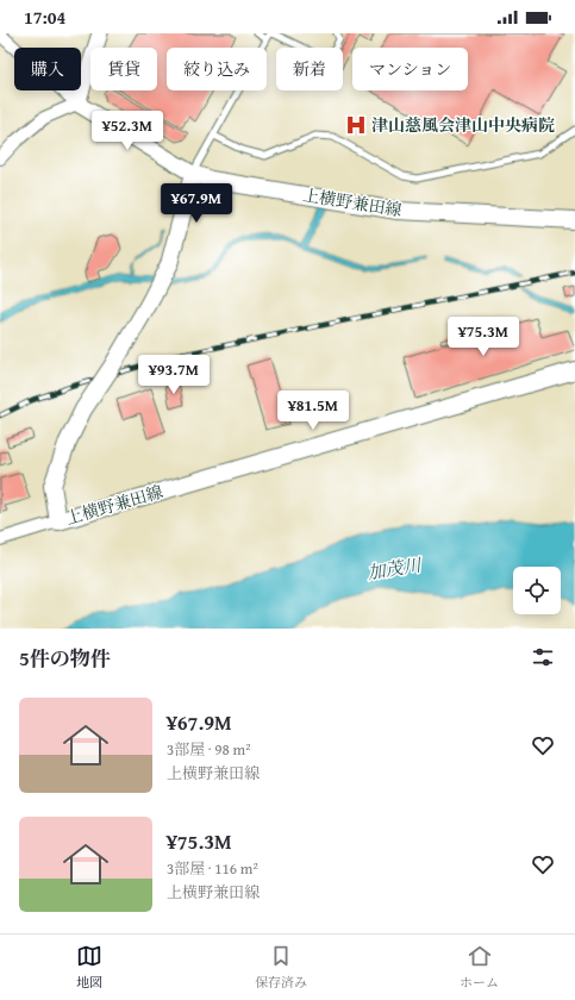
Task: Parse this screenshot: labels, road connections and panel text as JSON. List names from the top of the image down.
{
  "streets": {
    "main road": ["上横野兼田線"]
  },
  "water": ["加茂川"],
  "places": {
    "hospital": ["津山慈風会津山中央病院"]
  },
  "page": {
    "status": "17:04",
    "chip": [
      "購入",
      "賃貸",
      "絞り込み",
      "新着",
      "マンション"
    ],
    "price": [
      "¥52.3M",
      "¥67.9M",
      "¥75.3M",
      "¥93.7M",
      "¥81.5M"
    ],
    "heading": "5件の物件",
    "list": [
      {
        "name": "¥67.9M",
        "note": "3部屋 · 98 m² · 上横野兼田線"
      },
      {
        "name": "¥75.3M",
        "note": "3部屋 · 116 m² · 上横野兼田線"
      }
    ],
    "tabs": ["地図", "保存済み", "ホーム"]
  }
}
